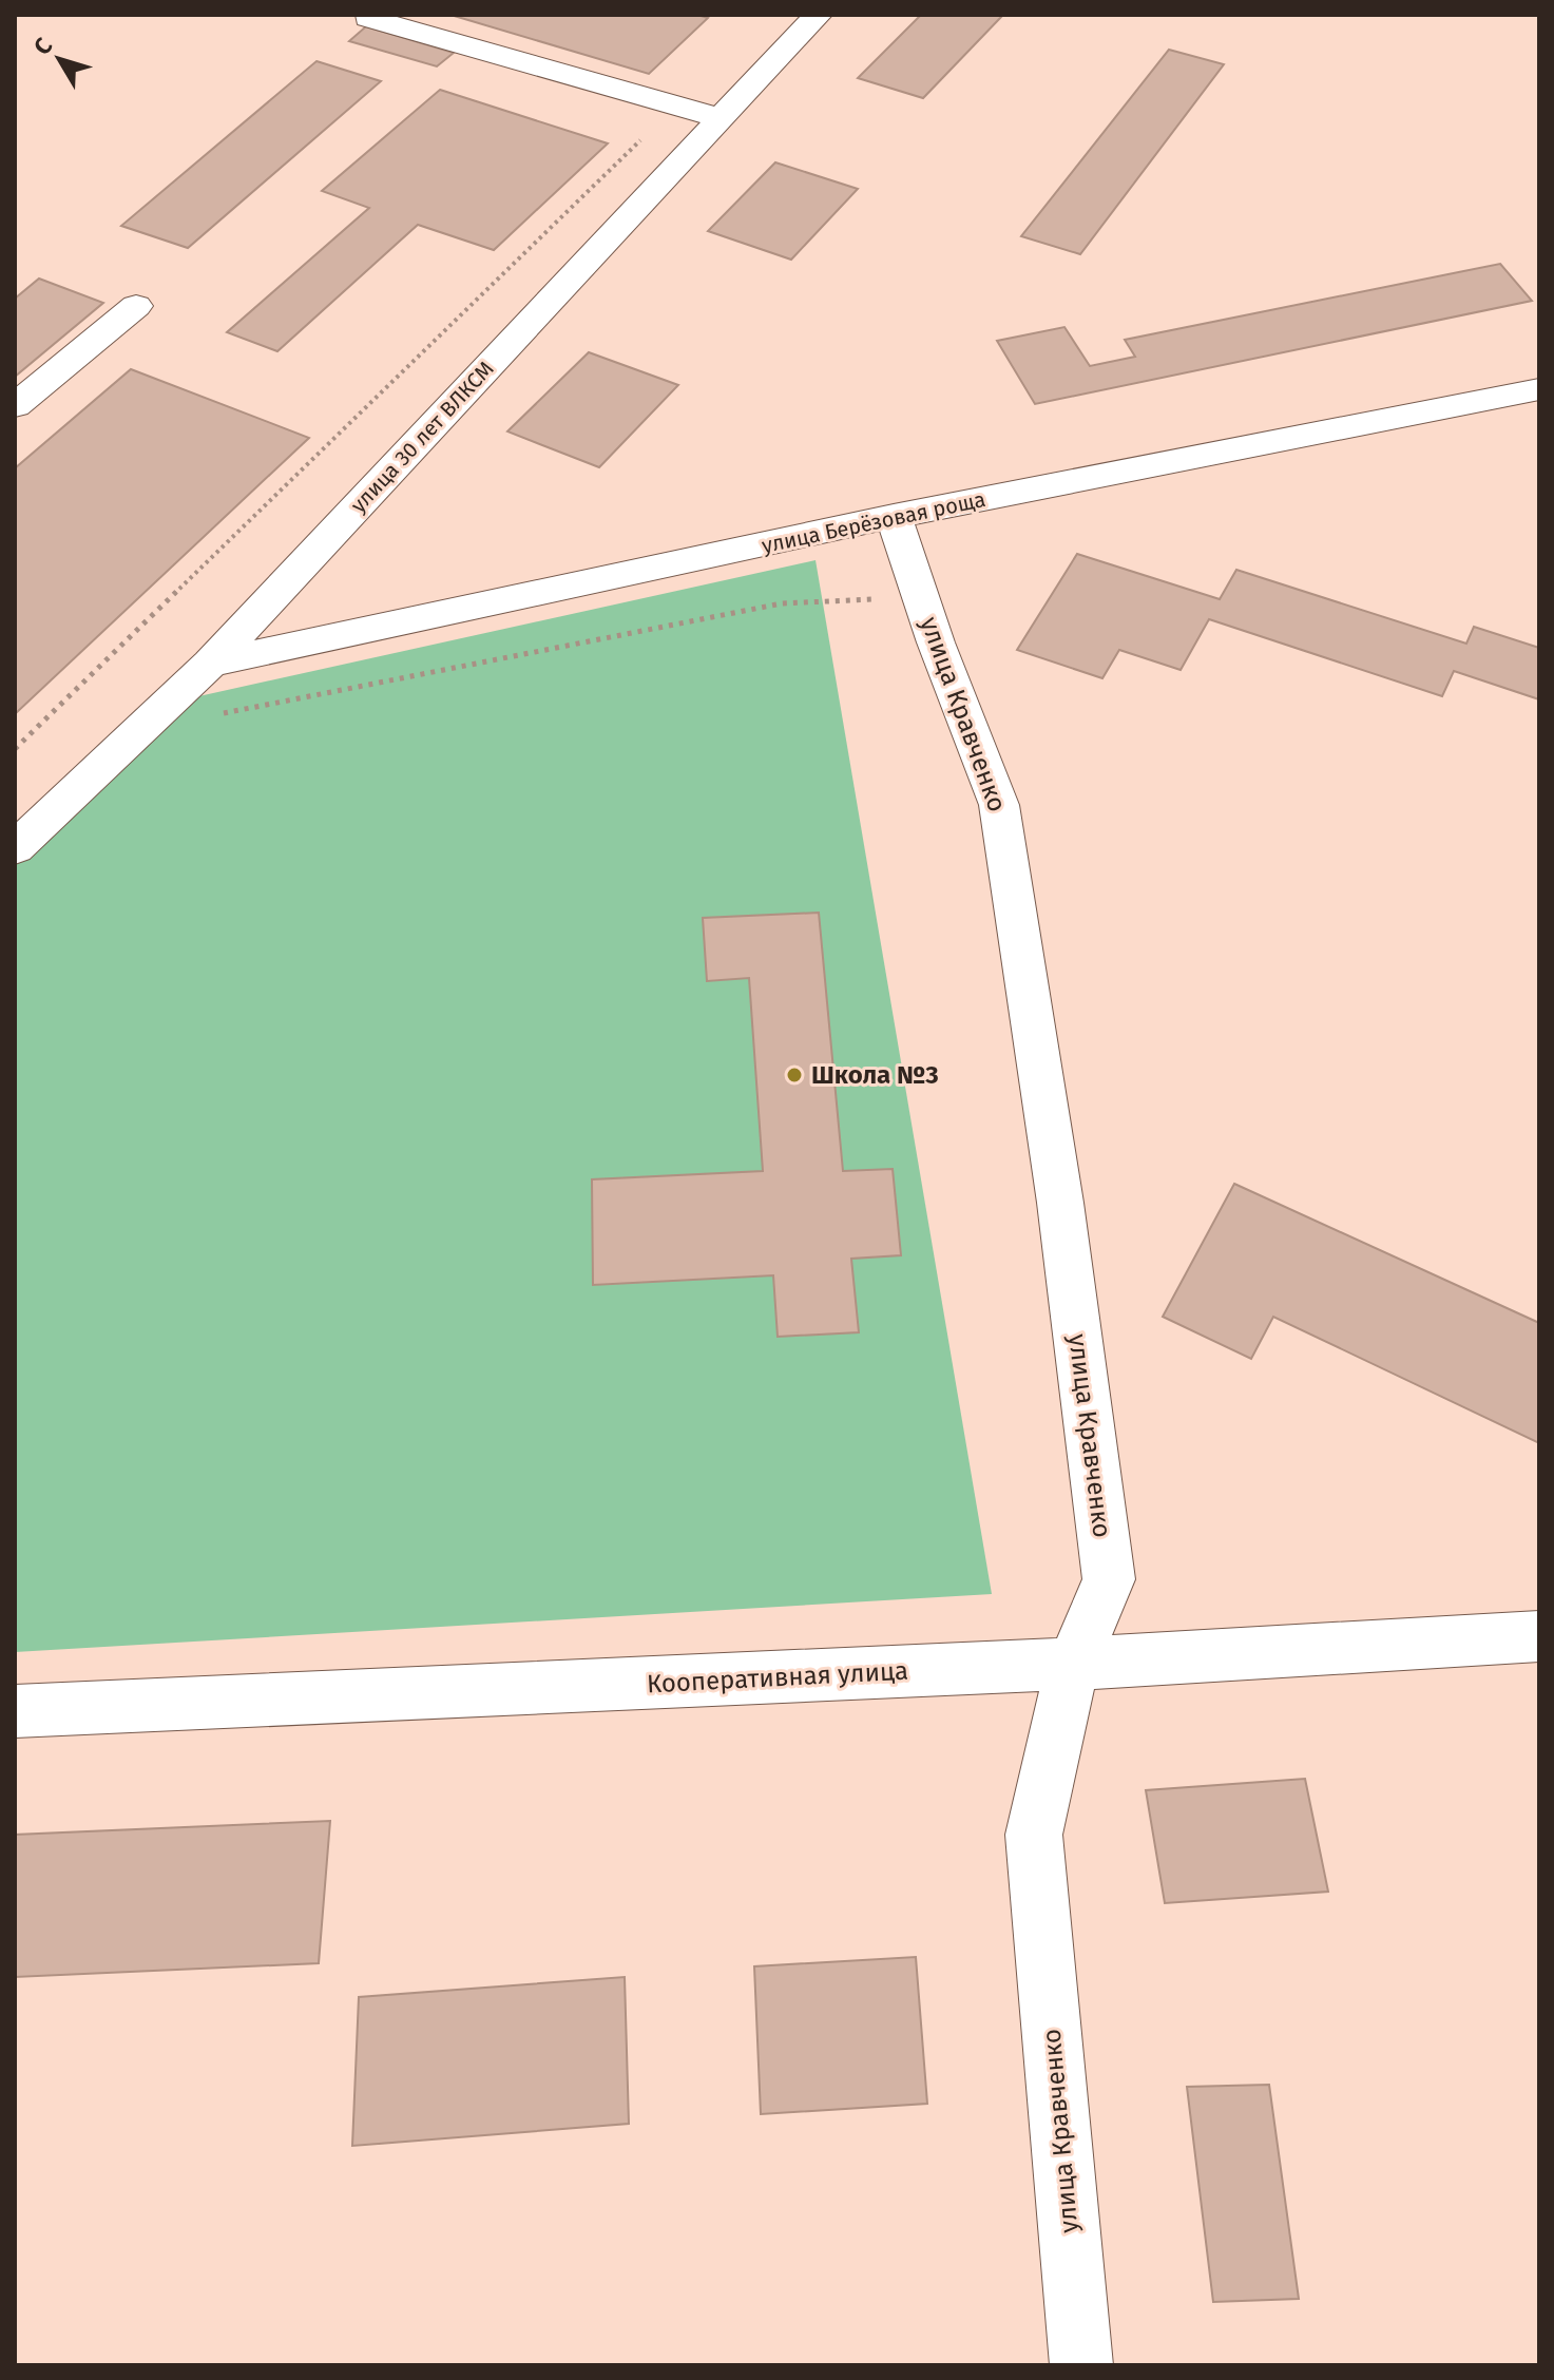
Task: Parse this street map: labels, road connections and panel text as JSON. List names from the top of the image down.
{
  "streets": {
    "street": [
      "улица 30 лет ВЛКСМ",
      "улица Берёзовая роща",
      "улица Кравченко",
      "Кооперативная улица"
    ]
  },
  "crossings": [
    ["улица 30 лет ВЛКСМ", "улица Берёзовая роща"],
    ["улица Берёзовая роща", "улица Кравченко"],
    ["улица Кравченко", "Кооперативная улица"]
  ],
  "places": ["Школа №3"],
  "north": "top left"
}
